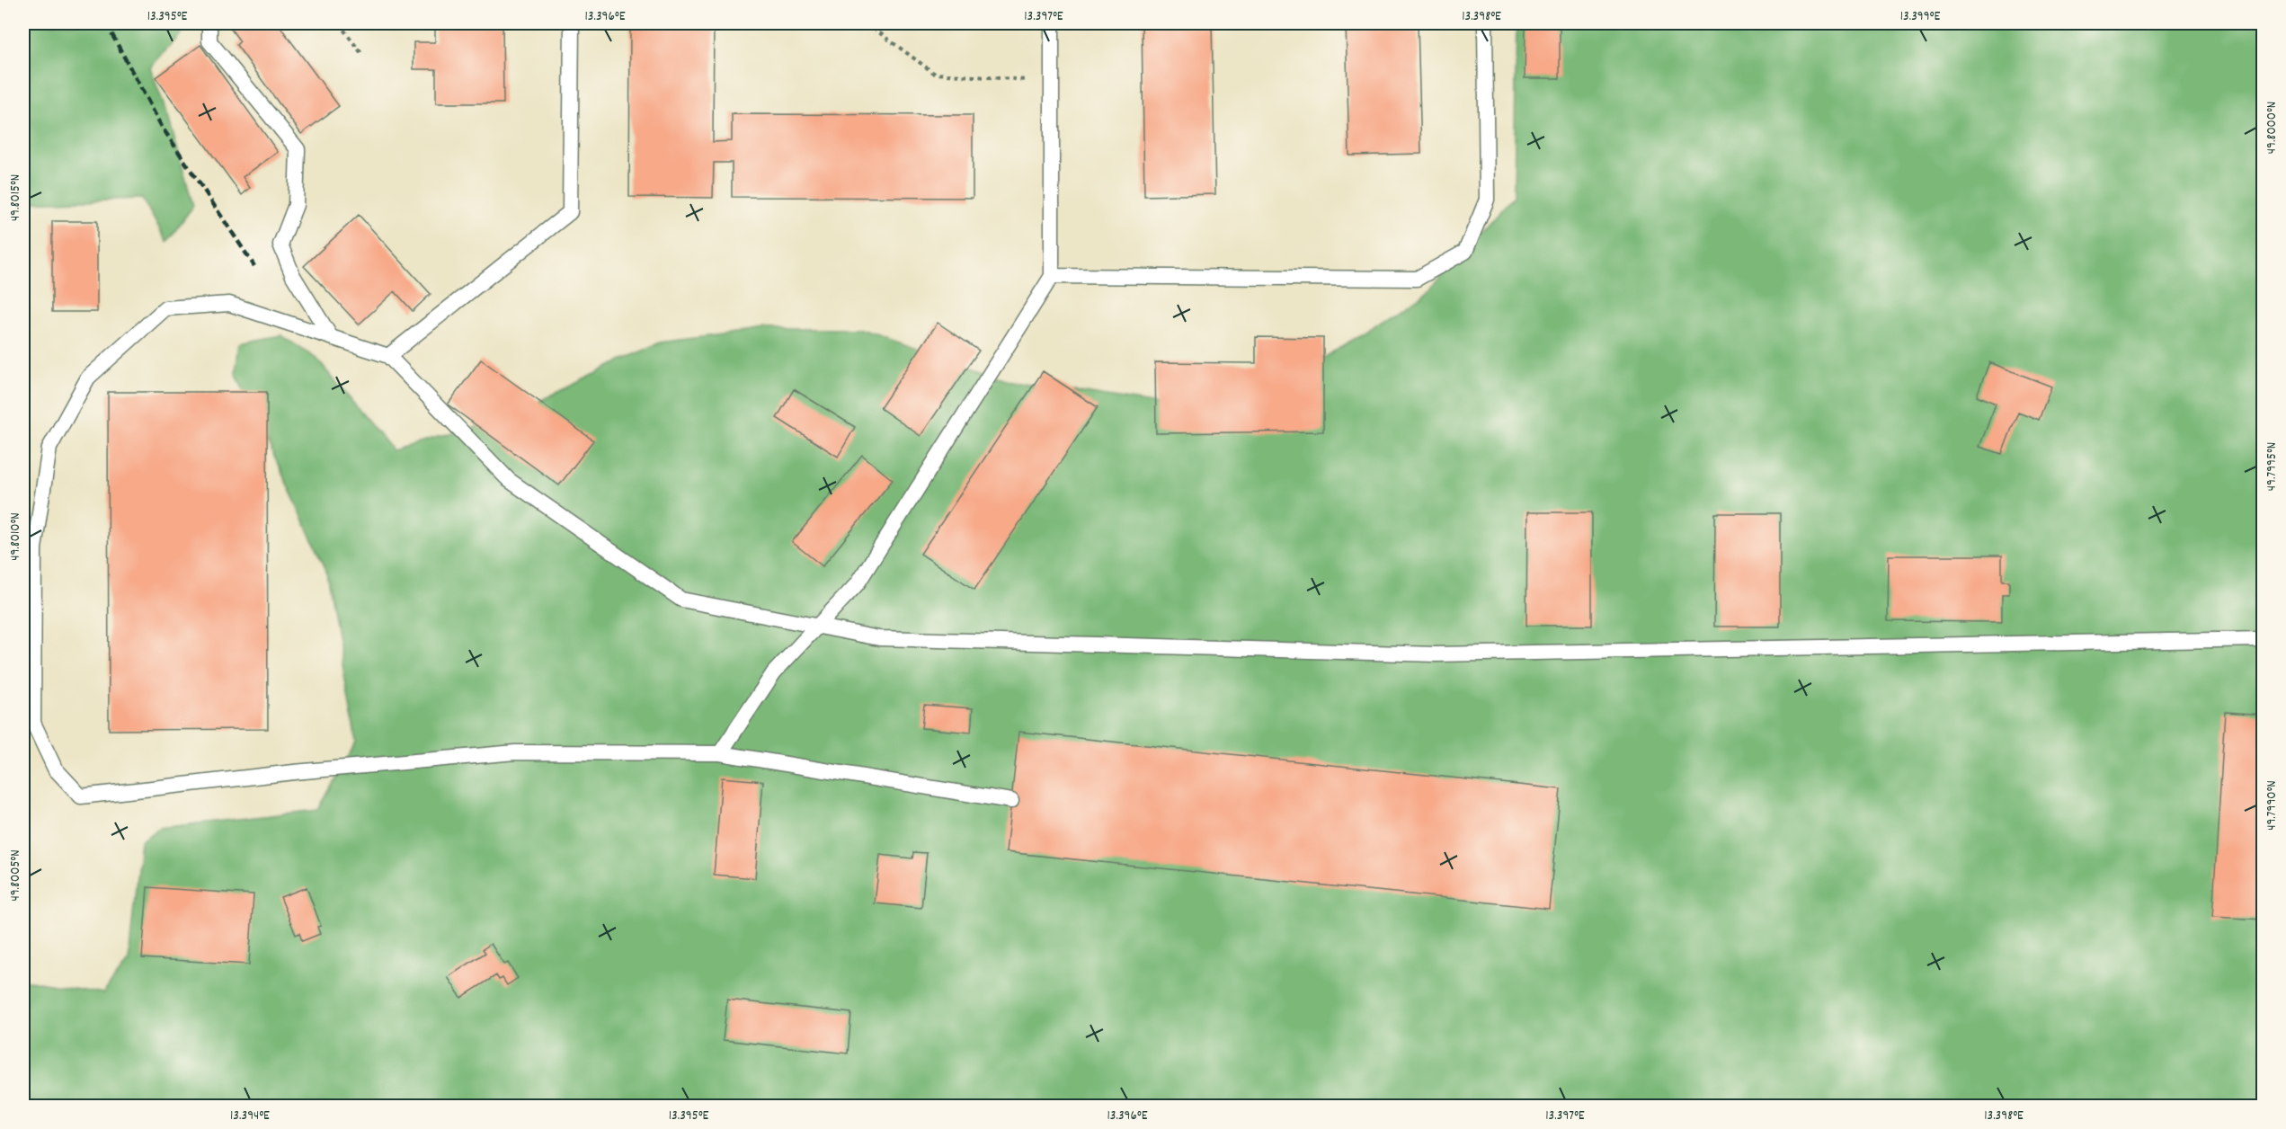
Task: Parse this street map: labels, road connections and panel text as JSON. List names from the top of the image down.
{
  "coordinates": [
    "13.395°E",
    "13.396°E",
    "13.397°E",
    "13.398°E",
    "13.399°E",
    "49.8000°N",
    "49.8015°N",
    "49.7995°N",
    "49.8010°N",
    "49.7990°N",
    "49.8005°N",
    "13.394°E"
  ]
}
